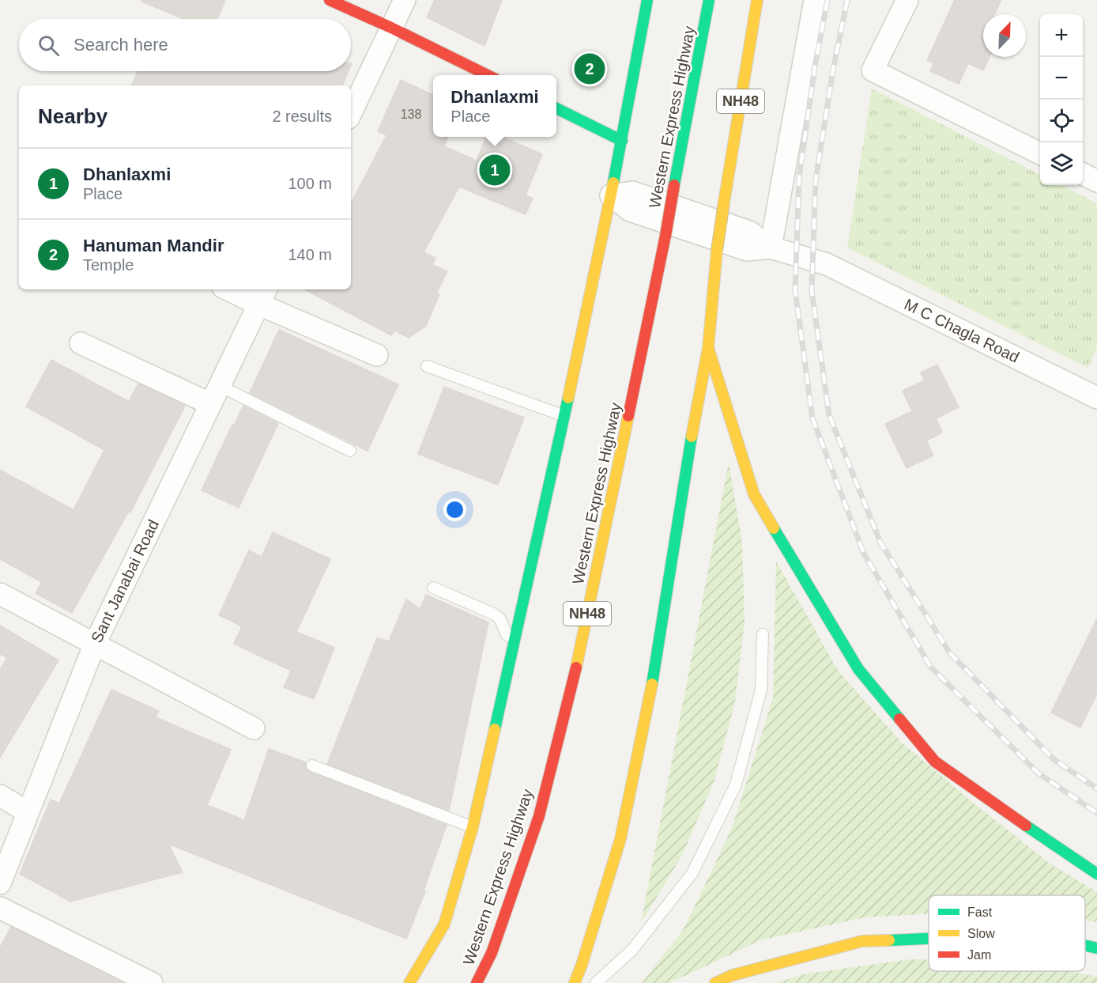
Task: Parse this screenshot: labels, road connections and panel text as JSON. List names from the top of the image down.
{
  "streets": {
    "main road": ["NH48", "Western Express Highway"],
    "street": ["M C Chagla Road", "Sant Janabai Road"]
  },
  "house_numbers": ["138"],
  "legend": ["Fast", "Slow", "Jam"],
  "north": "top right",
  "page": {
    "map_buttons": ["+", "−"],
    "search": "Search here",
    "pins": ["2", "1"],
    "popup": ["Dhanlaxmi", "Place"],
    "heading": ["Nearby", "2 results"],
    "list": [
      {
        "mark": "1",
        "name": "Dhanlaxmi",
        "note": "Place",
        "value": "100 m"
      },
      {
        "mark": "2",
        "name": "Hanuman Mandir",
        "note": "Temple",
        "value": "140 m"
      }
    ]
  }
}
